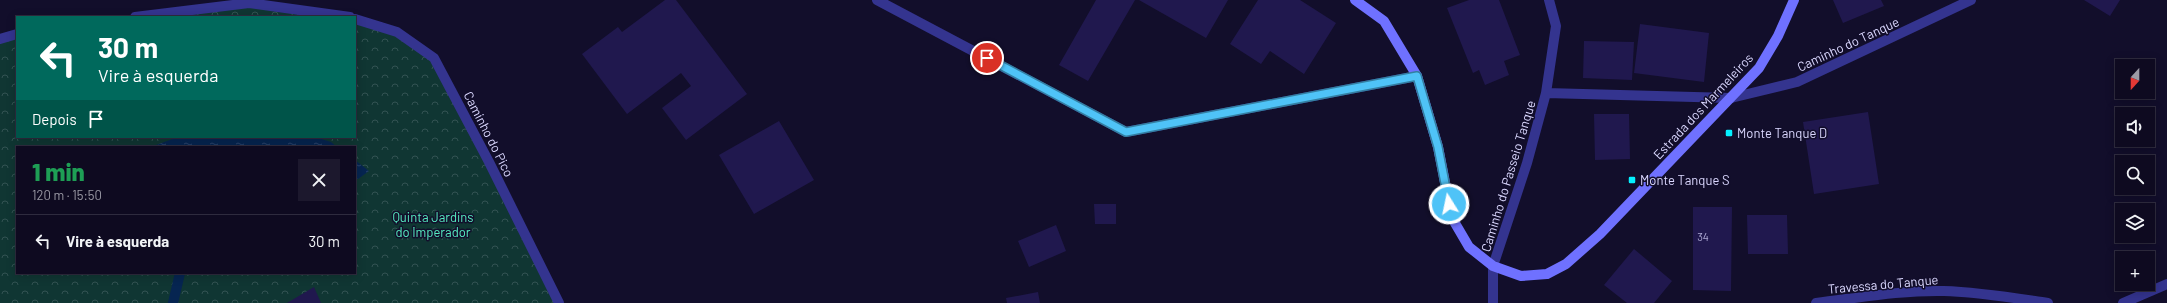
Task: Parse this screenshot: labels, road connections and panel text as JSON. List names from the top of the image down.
{
  "streets": {
    "main road": ["Estrada dos Marmeleiros"],
    "street": [
      "Caminho do Tanque",
      "Caminho do Pico",
      "Caminho do Passeio Tanque",
      "Travessa do Tanque"
    ]
  },
  "crossings": [
    ["Caminho do Tanque", "Estrada dos Marmeleiros"],
    ["Caminho do Tanque", "Caminho do Passeio Tanque"],
    ["Estrada dos Marmeleiros", "Caminho do Passeio Tanque"]
  ],
  "parks": ["Quinta Jardins do Imperador"],
  "places": {
    "transit": ["Monte Tanque D", "Monte Tanque S"]
  },
  "house_numbers": ["34"],
  "north": "bottom",
  "page": {
    "turn": ["30 m", "Vire à esquerda"],
    "map_buttons": "+",
    "then": "Depois",
    "heading": ["1 min", "120 m · 15:50"],
    "list": [
      {
        "name": "Vire à esquerda",
        "value": "30 m"
      }
    ]
  }
}
